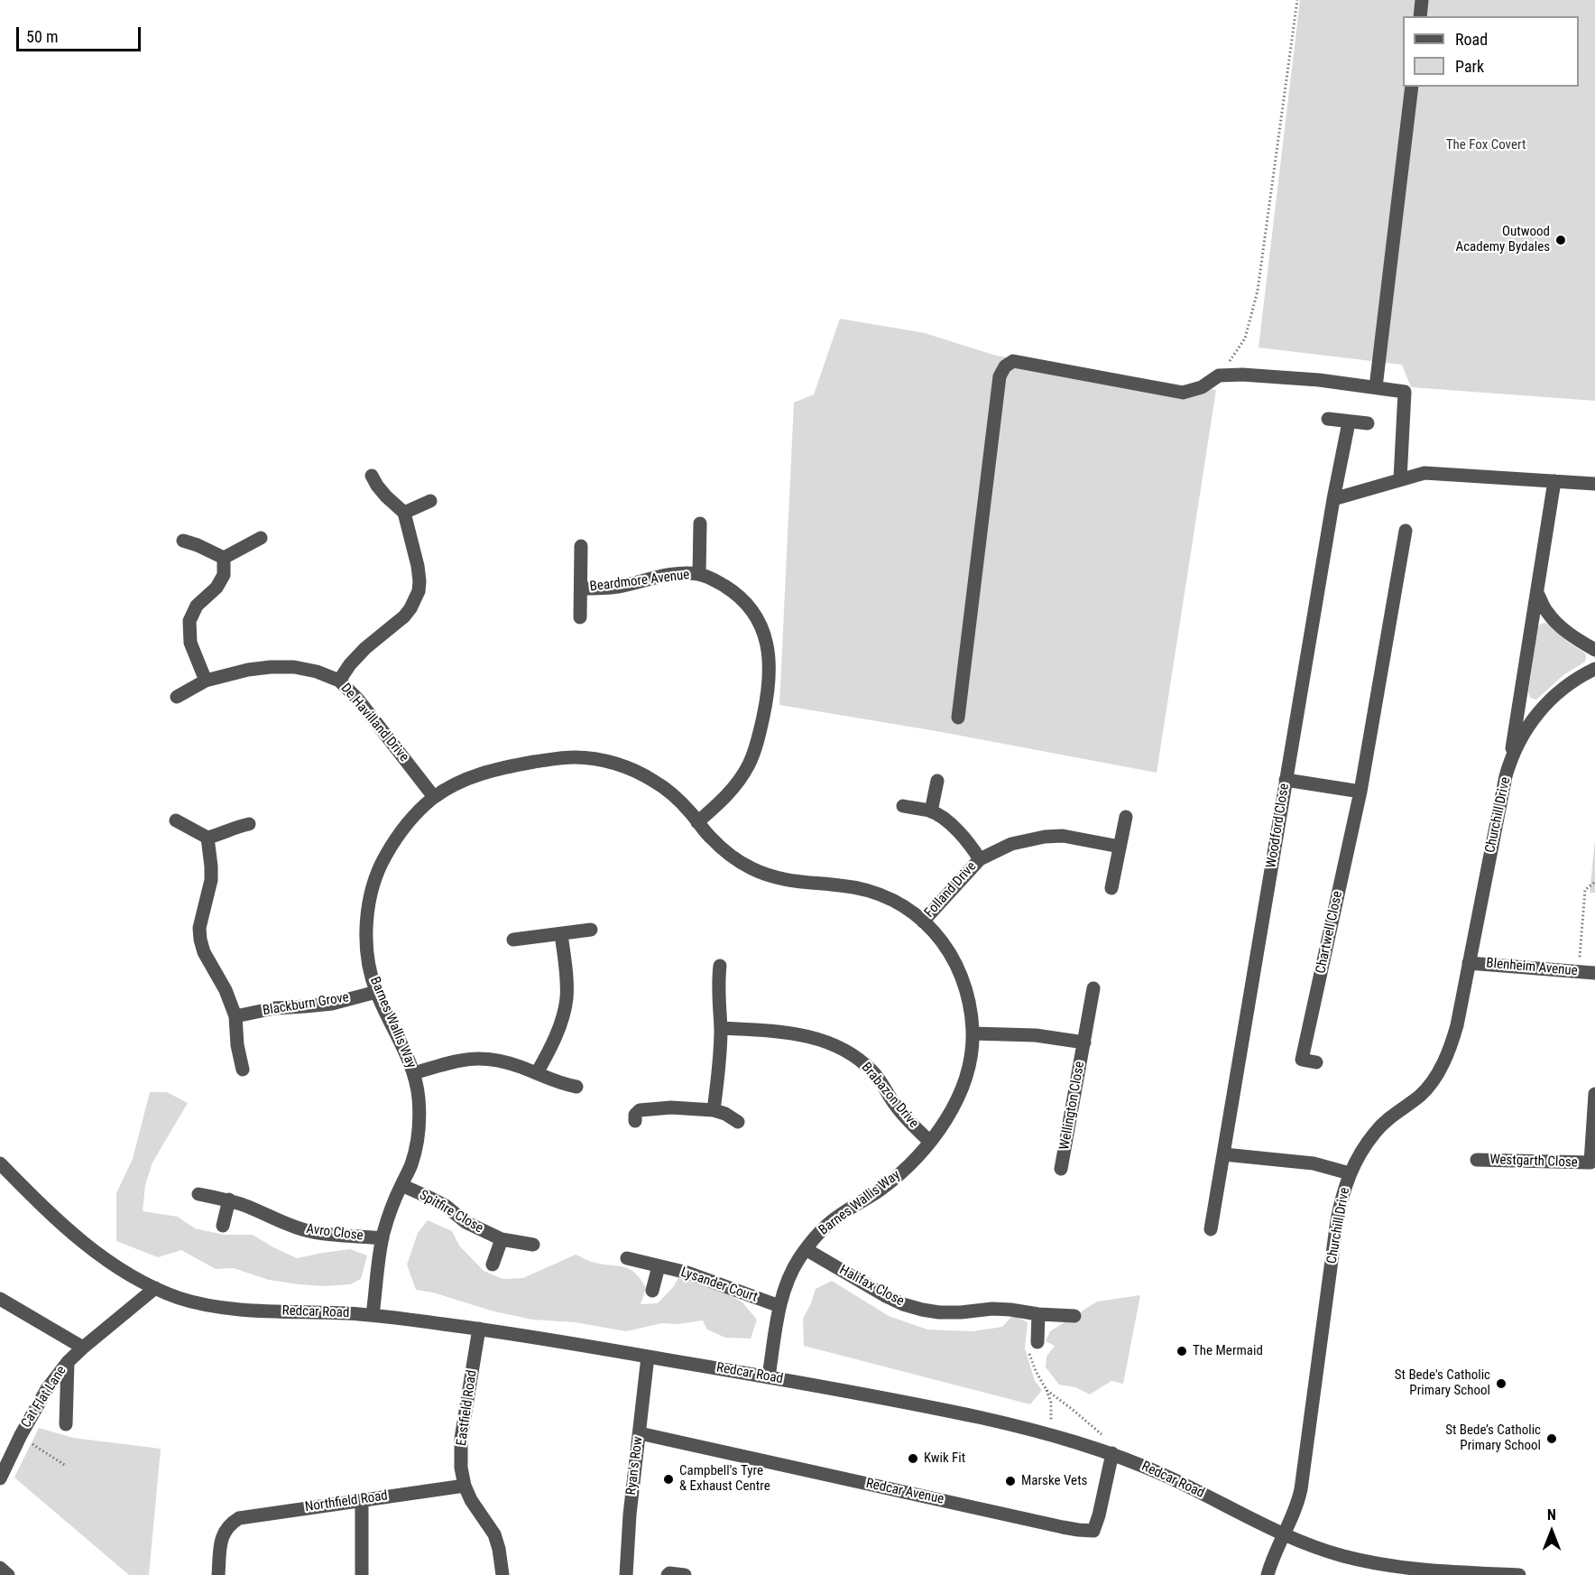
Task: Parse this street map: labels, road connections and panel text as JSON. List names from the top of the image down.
{
  "streets": {
    "street": [
      "Beardmore Avenue",
      "De Havilland Drive",
      "Churchill Drive",
      "Woodford Close",
      "Folland Drive",
      "Chartwell Close",
      "Blenheim Avenue",
      "Blackburn Grove",
      "Barnes Wallis Way",
      "Brabazon Drive",
      "Wellington Close",
      "Westgarth Close",
      "Spitfire Close",
      "Avro Close",
      "Lysander Court",
      "Halifax Close",
      "Redcar Road",
      "Cat Flat Lane",
      "Eastfield Road",
      "Ryan's Row",
      "Redcar Avenue",
      "Northfield Road"
    ]
  },
  "crossings": [
    ["Beardmore Avenue", "Barnes Wallis Way"],
    ["De Havilland Drive", "Barnes Wallis Way"],
    ["Churchill Drive", "Blenheim Avenue"],
    ["Churchill Drive", "Redcar Road"],
    ["Folland Drive", "Barnes Wallis Way"],
    ["Blackburn Grove", "Barnes Wallis Way"],
    ["Barnes Wallis Way", "Brabazon Drive"],
    ["Barnes Wallis Way", "Wellington Close"],
    ["Barnes Wallis Way", "Spitfire Close"],
    ["Barnes Wallis Way", "Avro Close"],
    ["Barnes Wallis Way", "Lysander Court"],
    ["Barnes Wallis Way", "Halifax Close"],
    ["Barnes Wallis Way", "Redcar Road"],
    ["Redcar Road", "Cat Flat Lane"],
    ["Redcar Road", "Eastfield Road"],
    ["Redcar Road", "Ryan's Row"],
    ["Redcar Road", "Redcar Avenue"],
    ["Eastfield Road", "Northfield Road"],
    ["Ryan's Row", "Redcar Avenue"]
  ],
  "parks": ["The Fox Covert"],
  "places": [
    "Outwood Academy Bydales",
    "The Mermaid",
    "St Bede's Catholic Primary School",
    "St Bede’s Catholic Primary School",
    "Kwik Fit",
    "Campbell's Tyre & Exhaust Centre",
    "Marske Vets"
  ],
  "legend": ["Road", "Park"],
  "scale_bar": "50 m",
  "north": "top"
}
